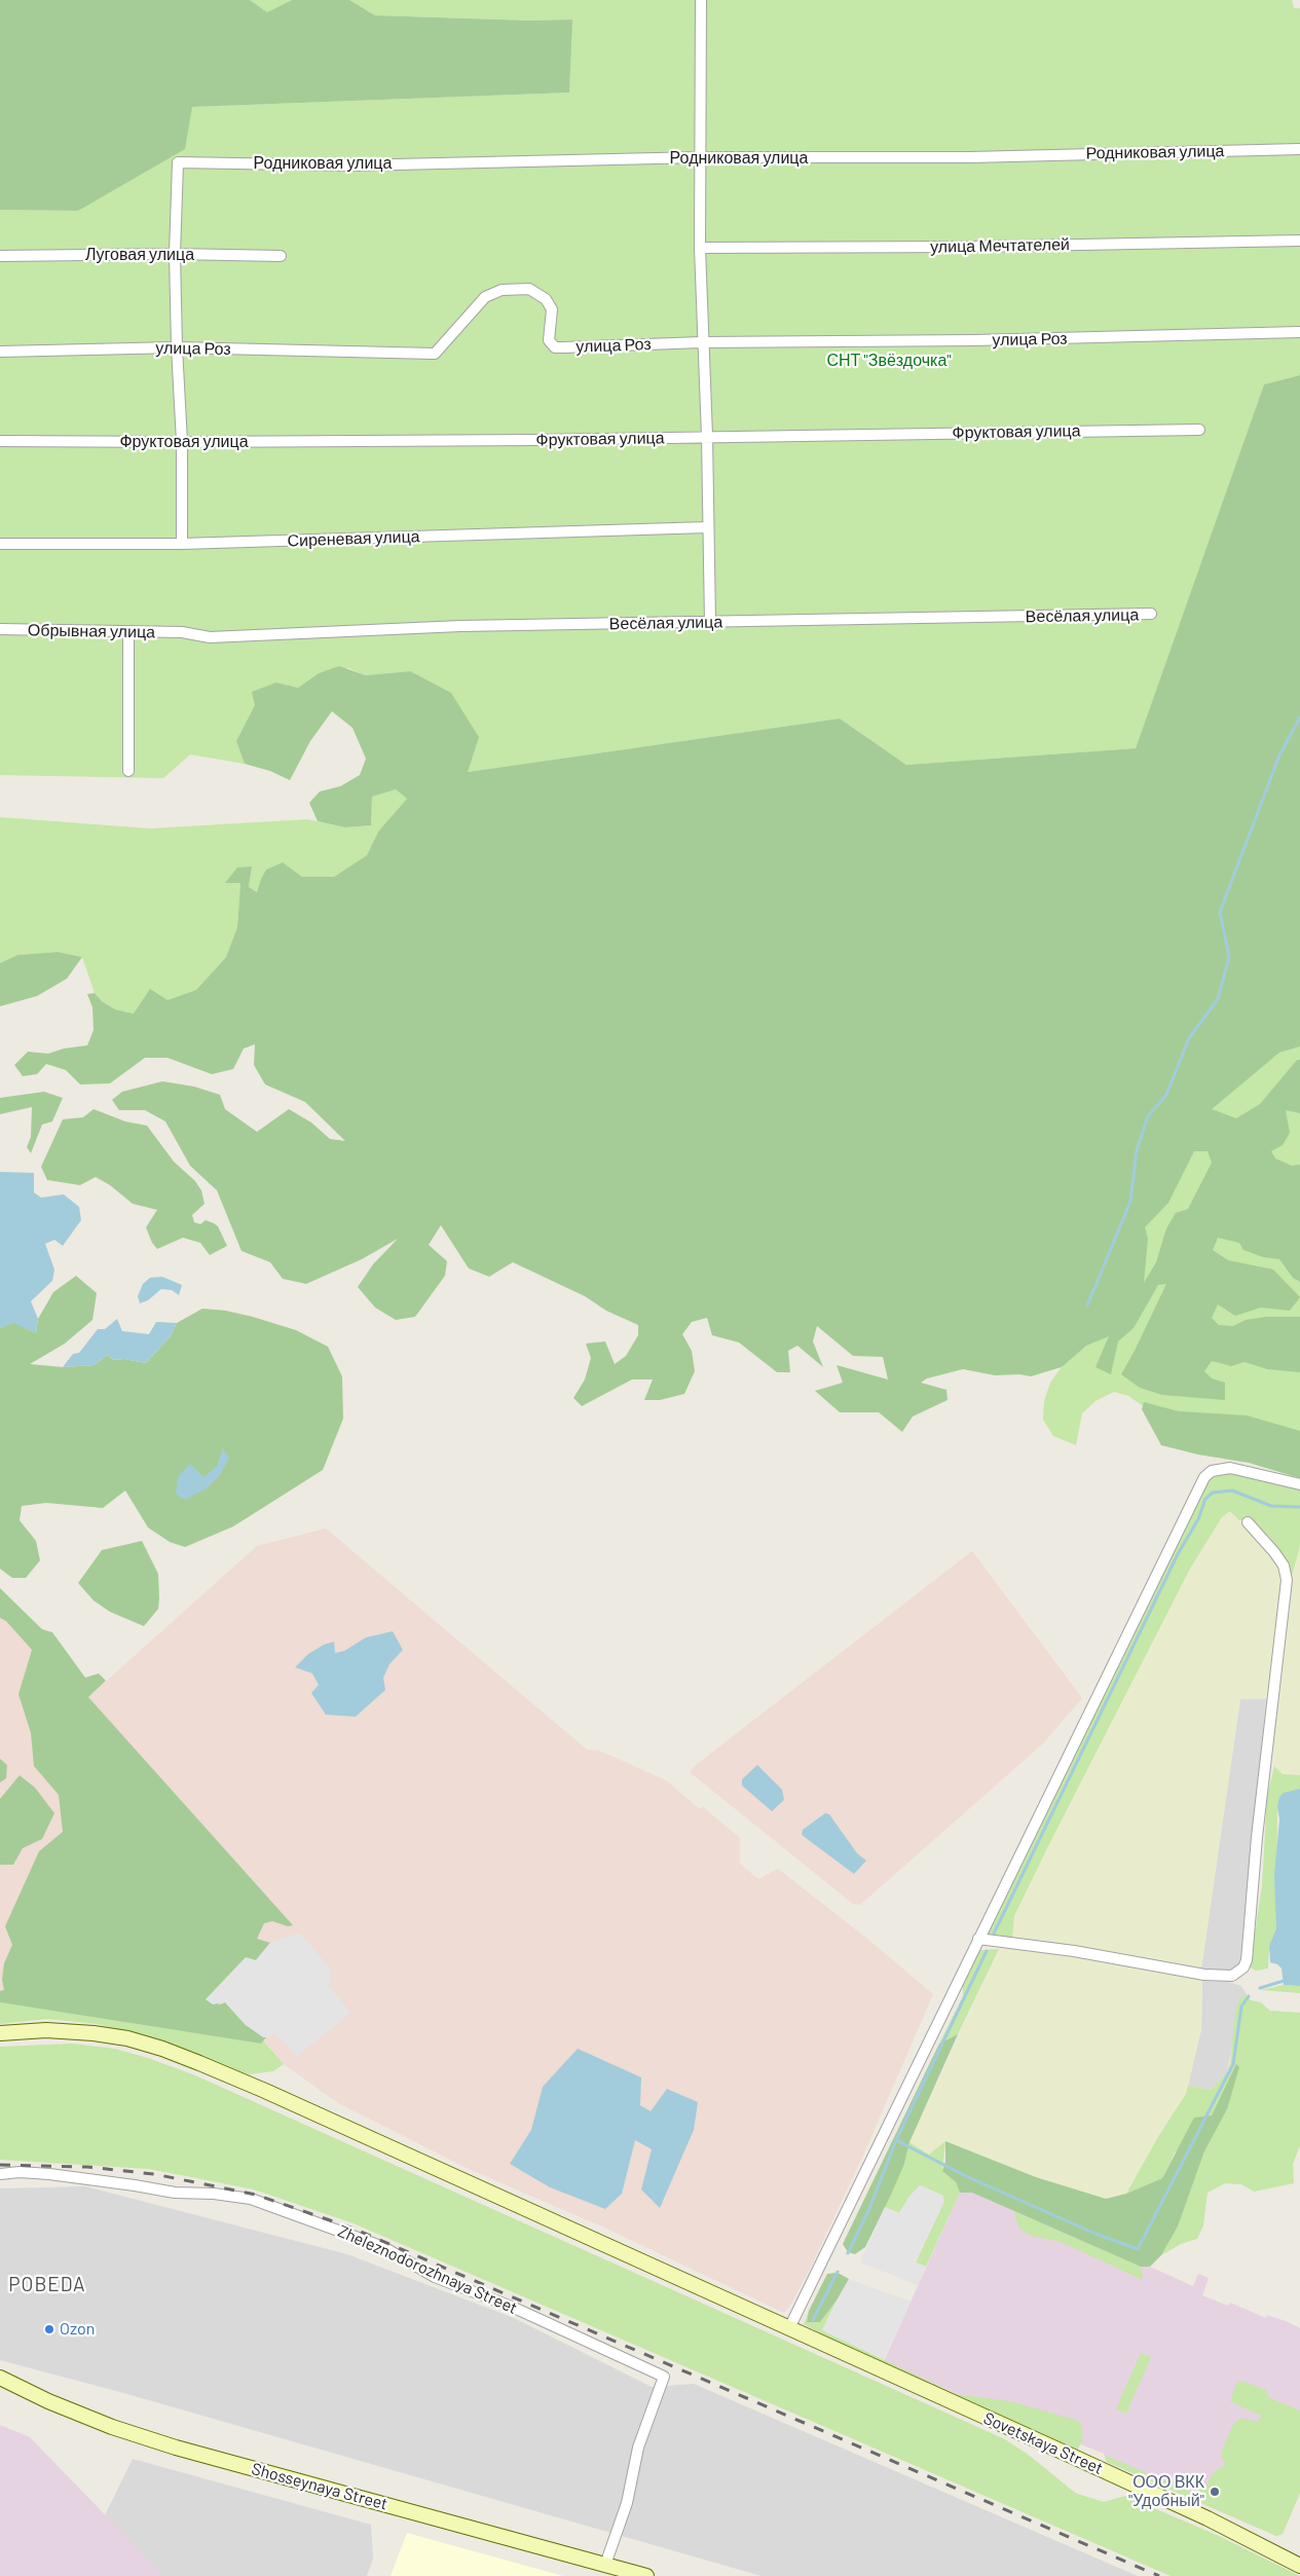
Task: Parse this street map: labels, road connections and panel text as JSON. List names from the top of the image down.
{
  "streets": {
    "main road": ["Sovetskaya Street", "Shosseynaya Street"],
    "street": [
      "Родниковая улица",
      "улица Мечтателей",
      "Луговая улица",
      "улица Роз",
      "Фруктовая улица",
      "Сиреневая улица",
      "Весёлая улица",
      "Обрывная улица",
      "Zheleznodorozhnaya Street"
    ]
  },
  "crossings": [
    ["Родниковая улица", "Луговая улица"],
    ["Весёлая улица", "Обрывная улица"],
    ["Zheleznodorozhnaya Street", "Shosseynaya Street"]
  ],
  "districts": ["POBEDA"],
  "parks": ["СНТ \"Звёздочка\""],
  "places": ["Ozon", "ООО ВКК \"Удобный\""]
}
